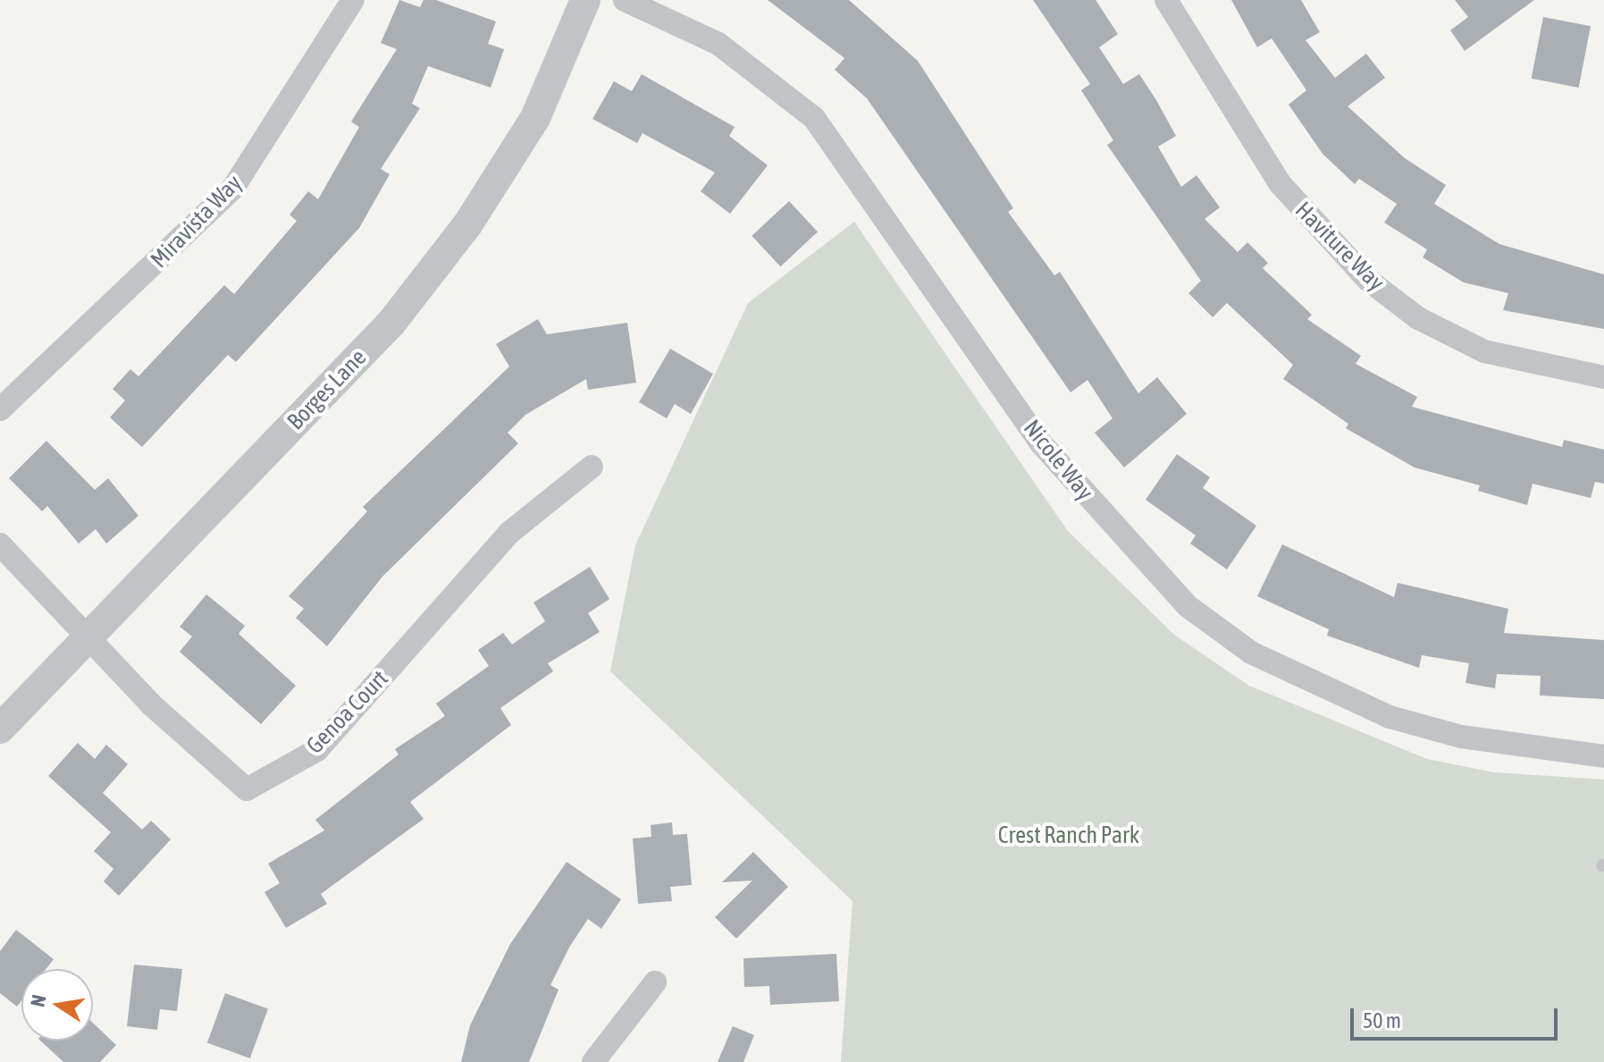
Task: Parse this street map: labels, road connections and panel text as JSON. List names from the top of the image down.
{
  "streets": {
    "street": [
      "Miravista Way",
      "Haviture Way",
      "Borges Lane",
      "Nicole Way",
      "Genoa Court"
    ]
  },
  "crossings": [
    ["Borges Lane", "Genoa Court"]
  ],
  "parks": ["Crest Ranch Park"],
  "scale_bar": "50 m",
  "north": "left"
}
